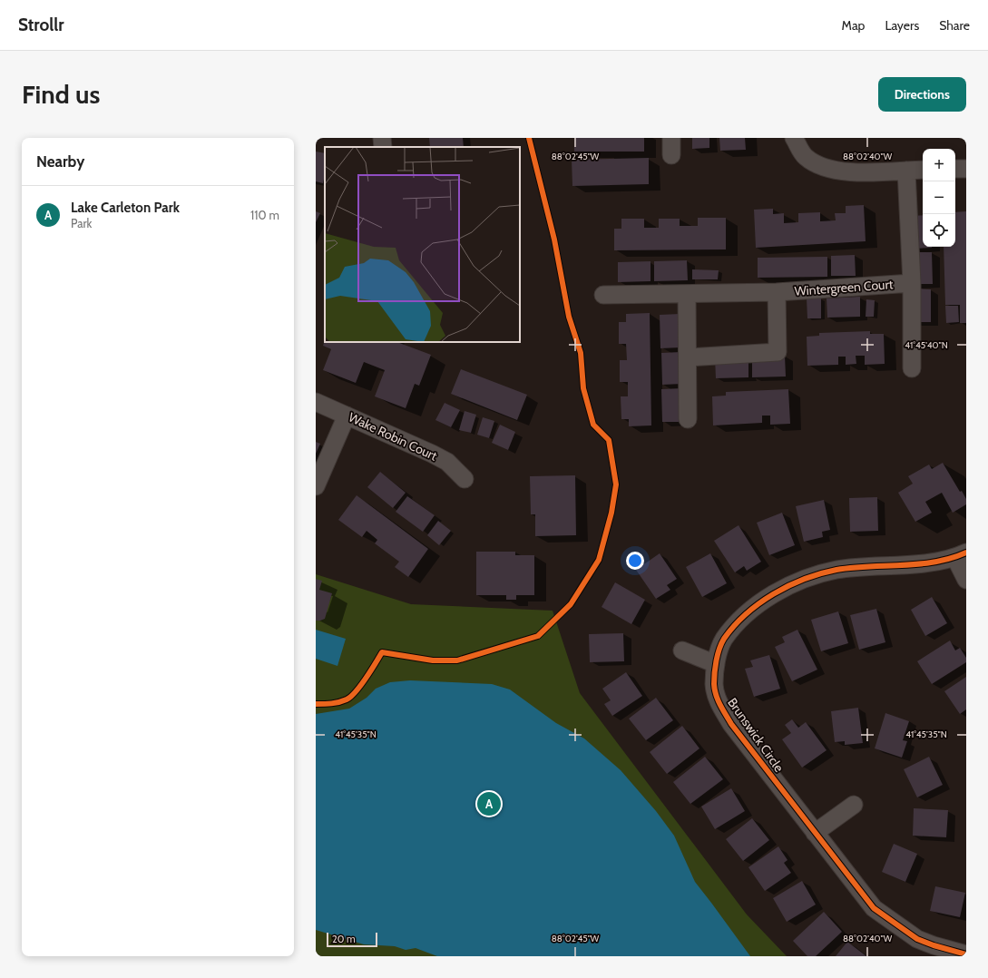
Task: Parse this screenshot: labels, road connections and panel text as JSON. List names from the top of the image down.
{
  "streets": {
    "street": ["Wintergreen Court", "Wake Robin Court", "Brunswick Circle"]
  },
  "scale_bar": "20 m",
  "page": {
    "header": "Strollr",
    "nav": ["Map", "Layers", "Share"],
    "buttons": "Directions",
    "title": "Find us",
    "heading": "Nearby",
    "map_buttons": ["+", "−"],
    "list": [
      {
        "mark": "A",
        "name": "Lake Carleton Park",
        "note": "Park",
        "value": "110 m"
      }
    ],
    "pins": "A",
    "scale": "20 m"
  },
  "coordinates": [
    "88°02'45\"W",
    "88°02'40\"W",
    "41°45'40\"N",
    "41°45'35\"N"
  ]
}
